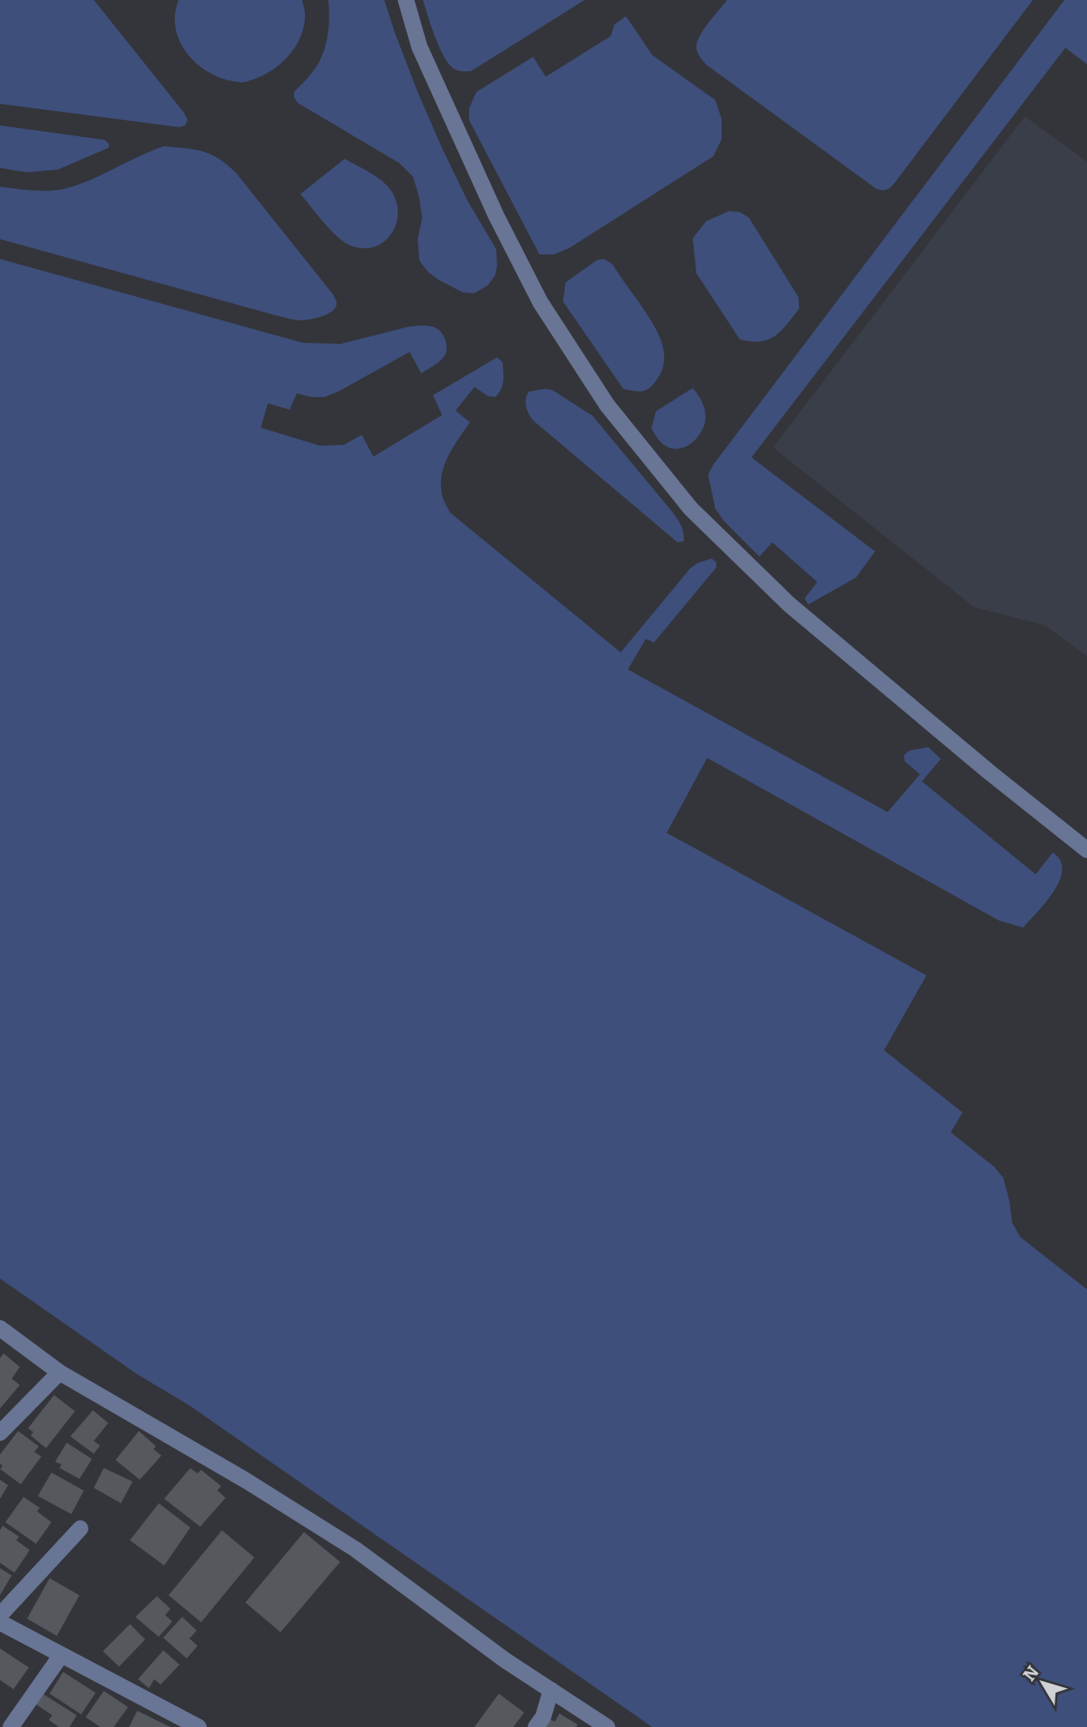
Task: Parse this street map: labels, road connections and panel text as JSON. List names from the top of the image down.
{
  "north": "top left"
}
